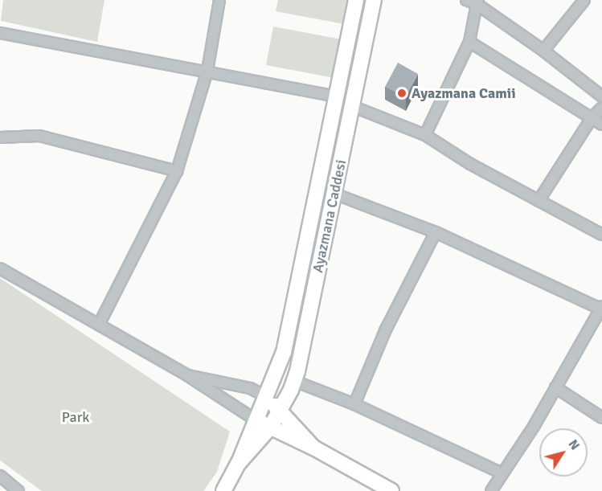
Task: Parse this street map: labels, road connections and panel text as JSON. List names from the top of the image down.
{
  "streets": {
    "main road": ["Ayazmana Caddesi"]
  },
  "parks": ["Park"],
  "places": ["Ayazmana Camii"],
  "north": "top right"
}
